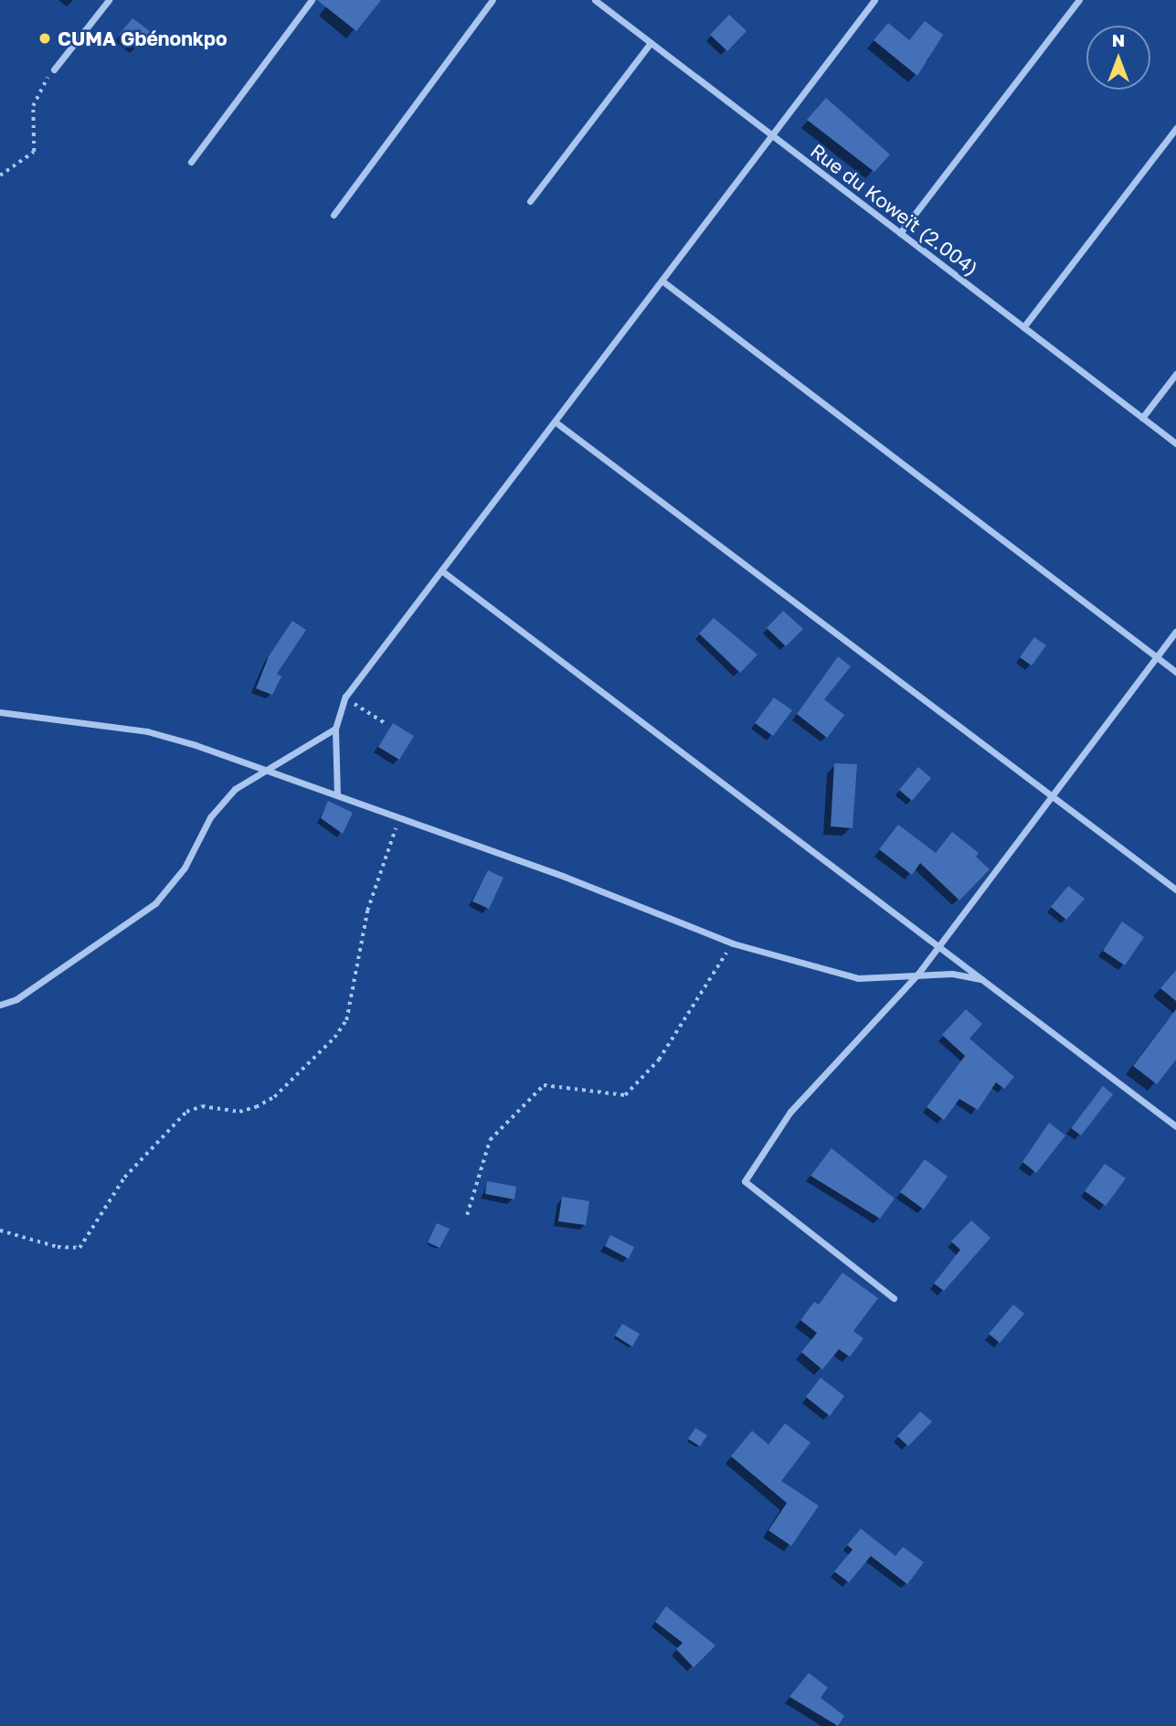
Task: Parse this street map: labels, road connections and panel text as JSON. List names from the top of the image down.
{
  "streets": {
    "street": ["Rue du Koweït (2.004)"]
  },
  "places": ["CUMA Gbénonkpo"],
  "north": "top"
}
